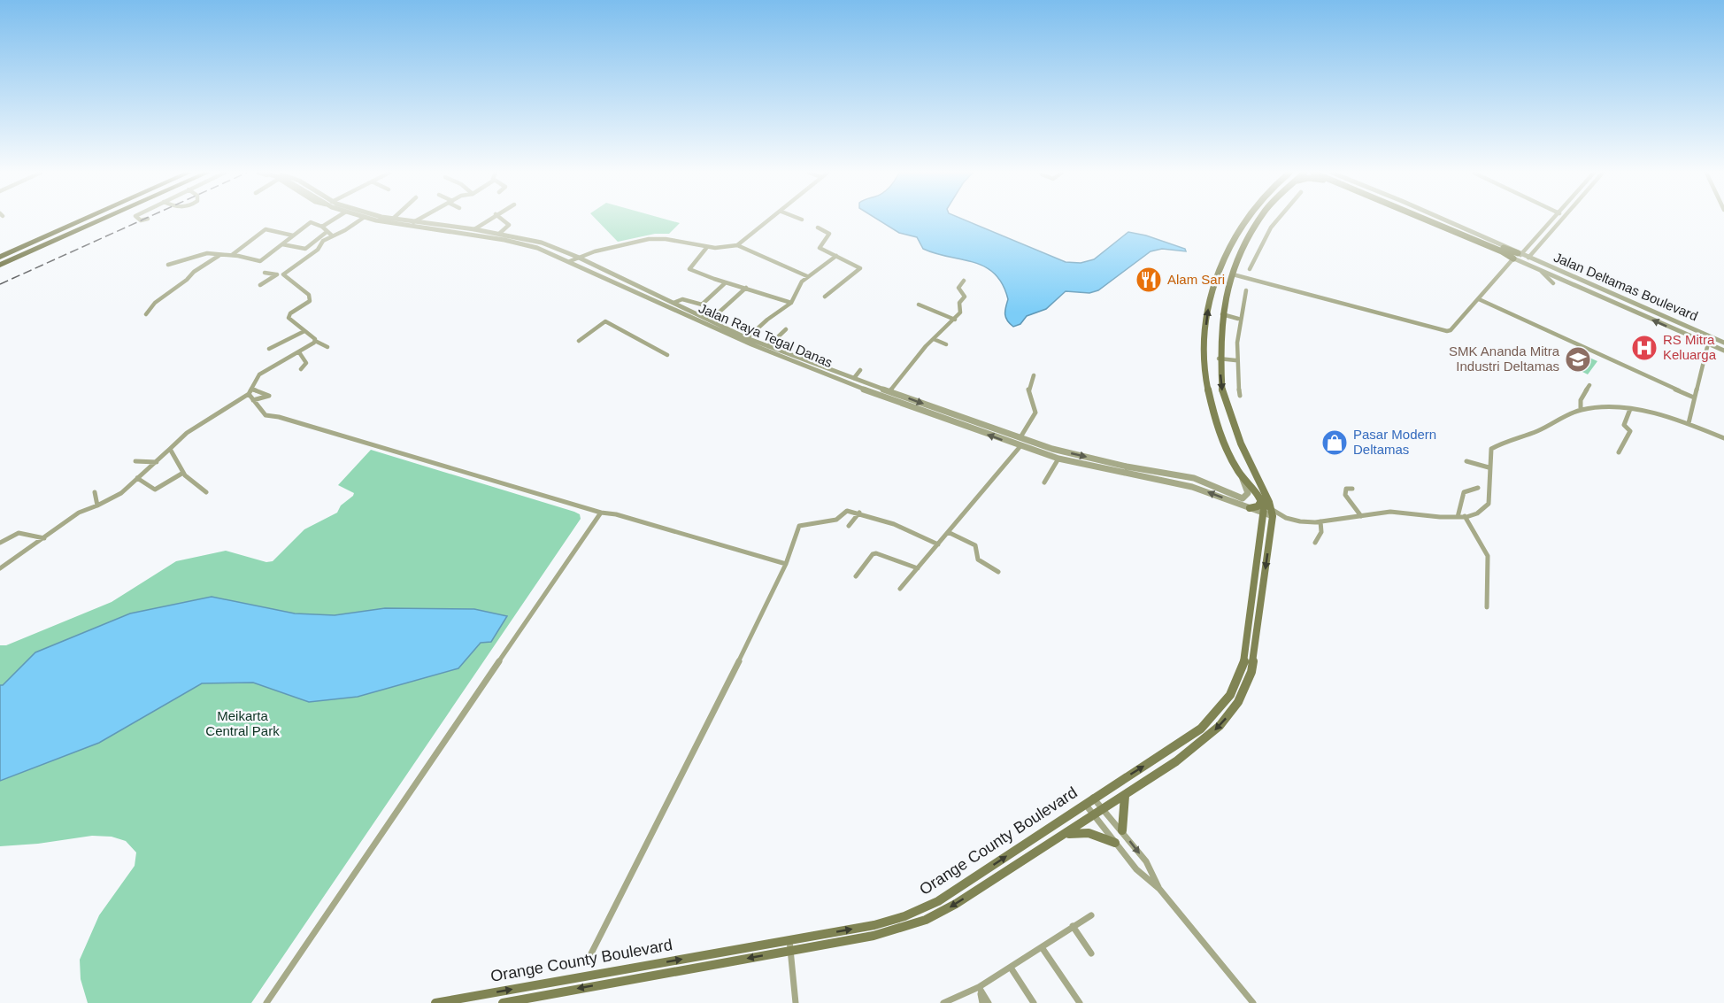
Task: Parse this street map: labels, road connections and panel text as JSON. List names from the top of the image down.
{
  "streets": {
    "main road": ["Jalan Deltamas Boulevard", "Orange County Boulevard"],
    "street": ["Jalan Raya Tegal Danas"]
  },
  "crossings": [
    ["Jalan Raya Tegal Danas", "Orange County Boulevard"]
  ],
  "parks": ["Meikarta Central Park"],
  "places": {
    "restaurant": ["Alam Sari"],
    "hospital": ["RS Mitra Keluarga"],
    "school or university": ["SMK Ananda Mitra Industri Deltamas"],
    "shop": ["Pasar Modern Deltamas"]
  }
}
